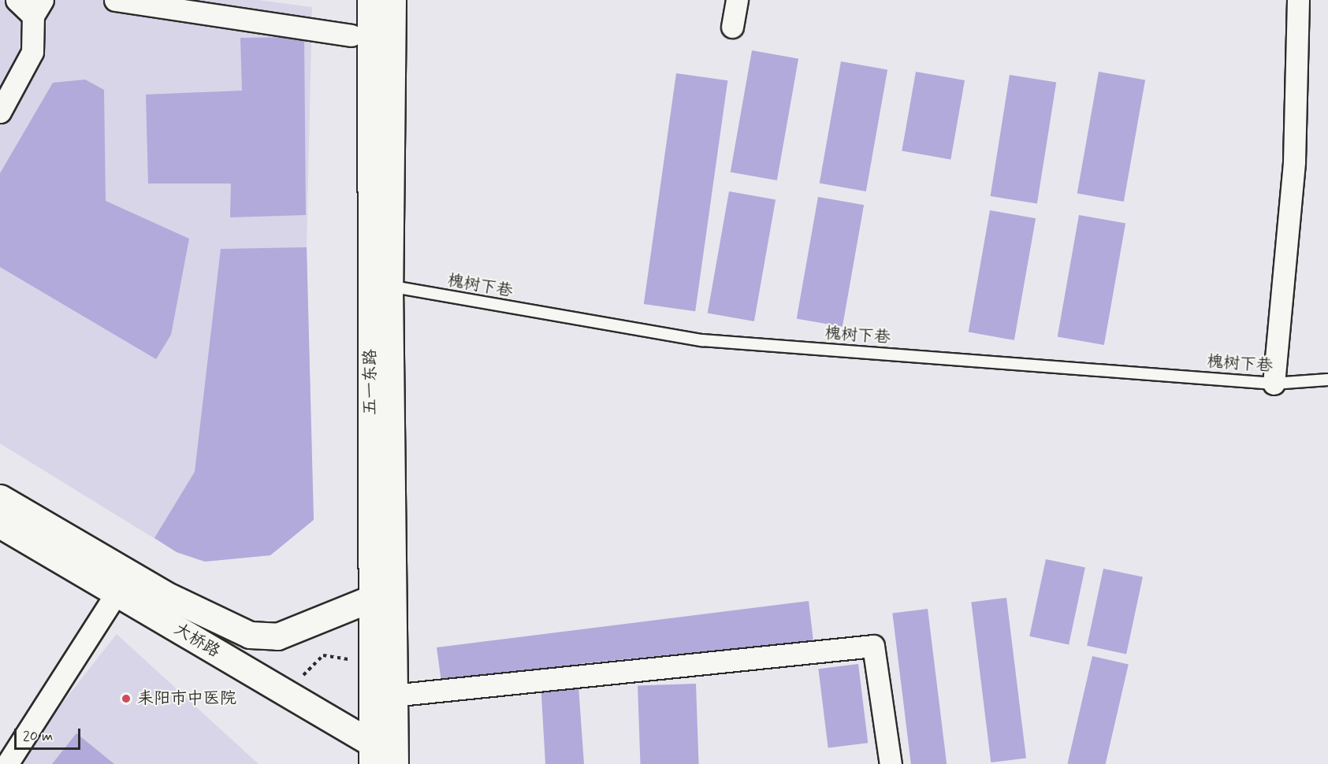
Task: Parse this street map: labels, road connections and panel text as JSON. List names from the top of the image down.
{
  "streets": {
    "main road": ["五一东路", "大桥路"],
    "lane": ["槐树下巷"]
  },
  "crossings": [
    ["槐树下巷", "五一东路"],
    ["五一东路", "大桥路"]
  ],
  "places": ["耒阳市中医院"],
  "scale_bar": "20 m"
}
